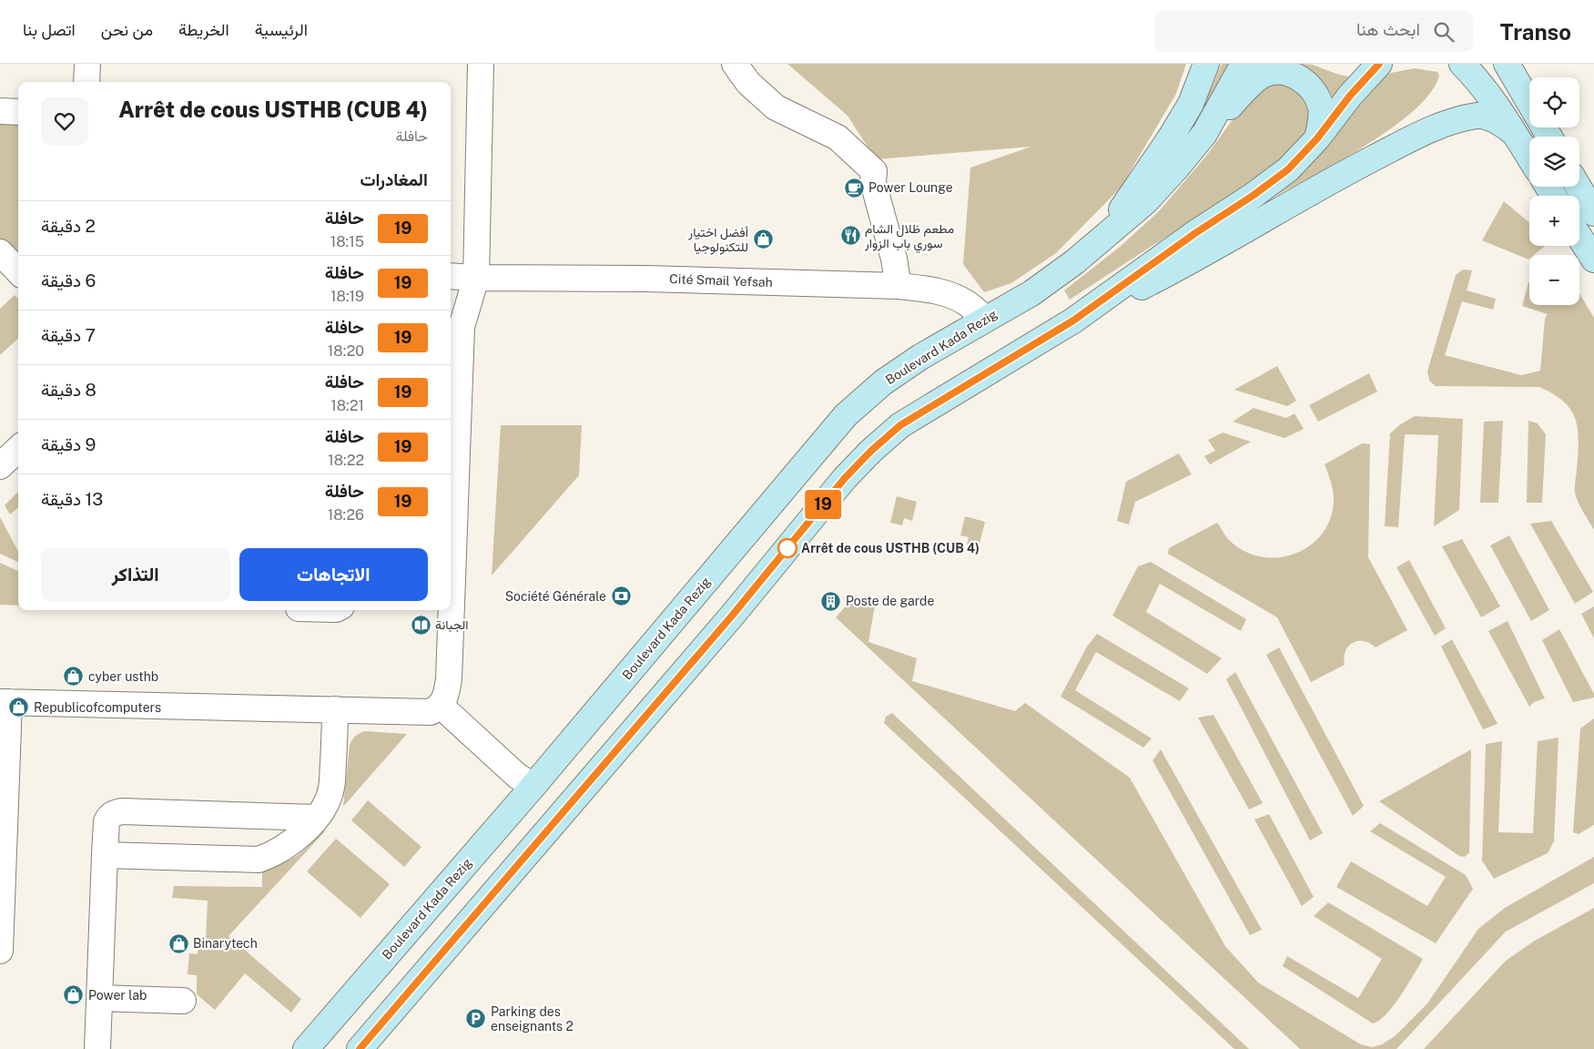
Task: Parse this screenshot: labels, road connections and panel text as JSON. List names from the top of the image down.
{
  "streets": {
    "main road": ["Boulevard Kada Rezig"],
    "street": ["Cité Smail Yefsah"]
  },
  "crossings": [
    ["Cité Smail Yefsah", "Boulevard Kada Rezig"]
  ],
  "places": {
    "cafe": ["Power Lounge"],
    "restaurant": ["مطعم ظلال الشام سوري باب الزوار"],
    "shop": [
      "أفضل اختيار للتكنولوجيا",
      "cyber usthb",
      "Republicofcomputers",
      "Binarytech",
      "Power lab"
    ],
    "other": ["Arrêt de cous USTHB (CUB 4)"],
    "bank": ["Société Générale"],
    "building": ["Poste de garde"],
    "library": ["الجبانة"],
    "parking": ["Parking des enseignants 2"]
  },
  "lines": ["bus line 19"],
  "page": {
    "header": "Transo",
    "search": "ابحث هنا",
    "nav": [
      "الرئيسية",
      "الخريطة",
      "من نحن",
      "اتصل بنا"
    ],
    "on_map": "19",
    "map_buttons": ["+", "−"],
    "heading": [
      ["Arrêt de cous USTHB (CUB 4)", "حافلة"],
      "المغادرات"
    ],
    "list": [
      {
        "mark": "19",
        "name": "حافلة",
        "note": "18:15",
        "value": "2 دقيقة"
      },
      {
        "mark": "19",
        "name": "حافلة",
        "note": "18:19",
        "value": "6 دقيقة"
      },
      {
        "mark": "19",
        "name": "حافلة",
        "note": "18:20",
        "value": "7 دقيقة"
      },
      {
        "mark": "19",
        "name": "حافلة",
        "note": "18:21",
        "value": "8 دقيقة"
      },
      {
        "mark": "19",
        "name": "حافلة",
        "note": "18:22",
        "value": "9 دقيقة"
      },
      {
        "mark": "19",
        "name": "حافلة",
        "note": "18:26",
        "value": "13 دقيقة"
      }
    ],
    "buttons": ["الاتجاهات", "التذاكر"]
  }
}
